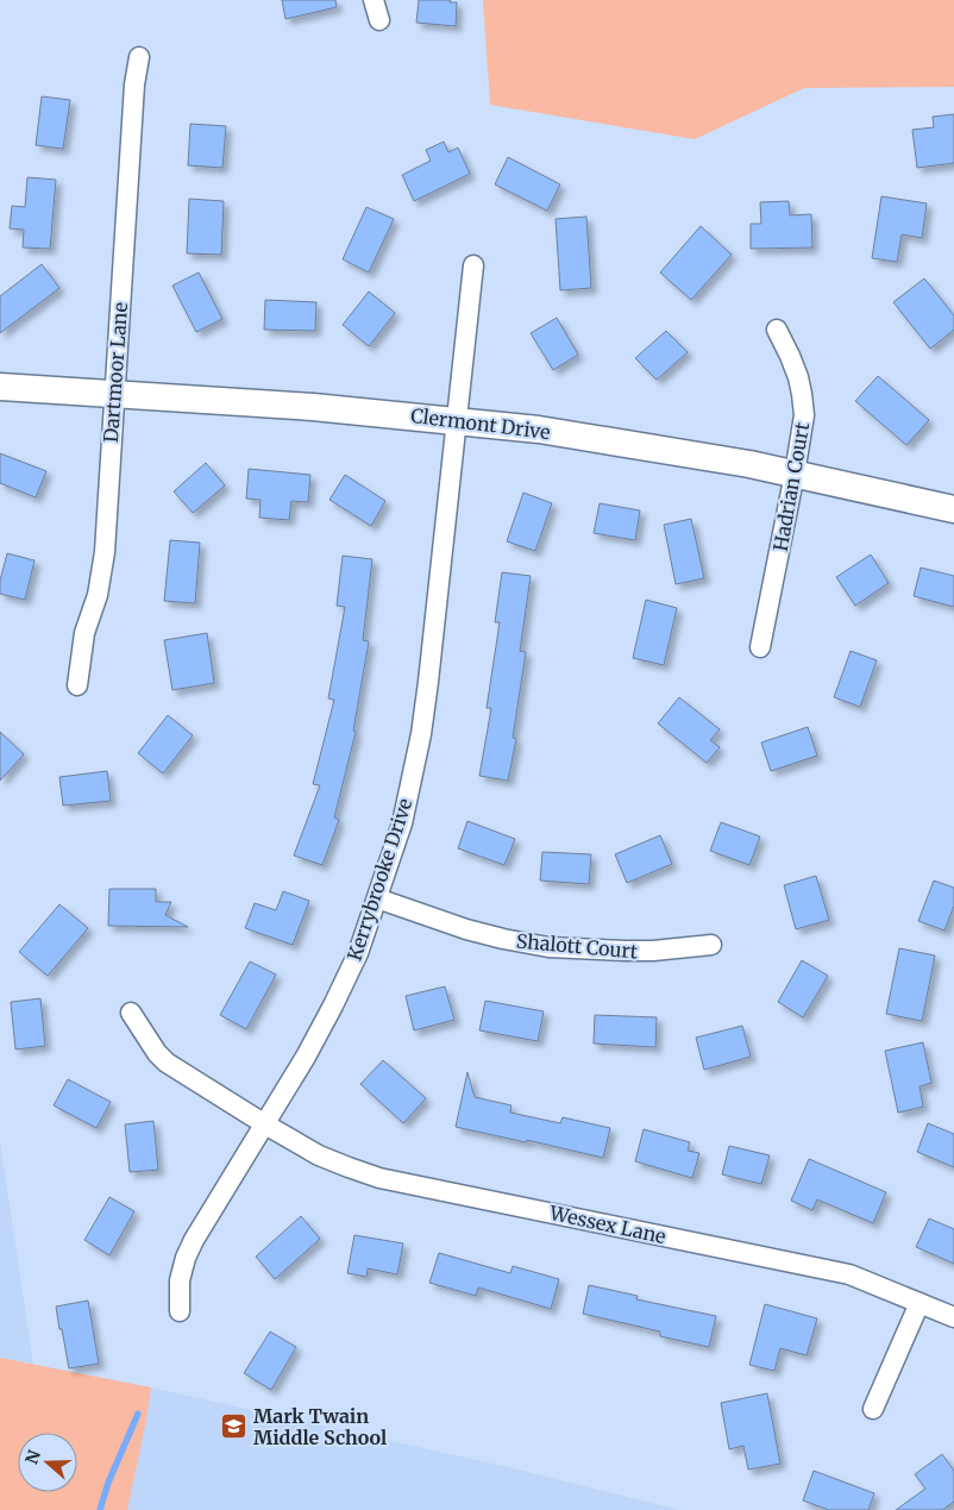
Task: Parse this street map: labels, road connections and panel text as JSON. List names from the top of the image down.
{
  "streets": {
    "street": [
      "Dartmoor Lane",
      "Clermont Drive",
      "Hadrian Court",
      "Kerrybrooke Drive",
      "Shalott Court",
      "Wessex Lane"
    ]
  },
  "crossings": [
    ["Dartmoor Lane", "Clermont Drive"],
    ["Clermont Drive", "Hadrian Court"],
    ["Clermont Drive", "Kerrybrooke Drive"],
    ["Kerrybrooke Drive", "Shalott Court"],
    ["Kerrybrooke Drive", "Wessex Lane"]
  ],
  "places": {
    "school or university": ["Mark Twain Middle School"]
  },
  "north": "left"
}
